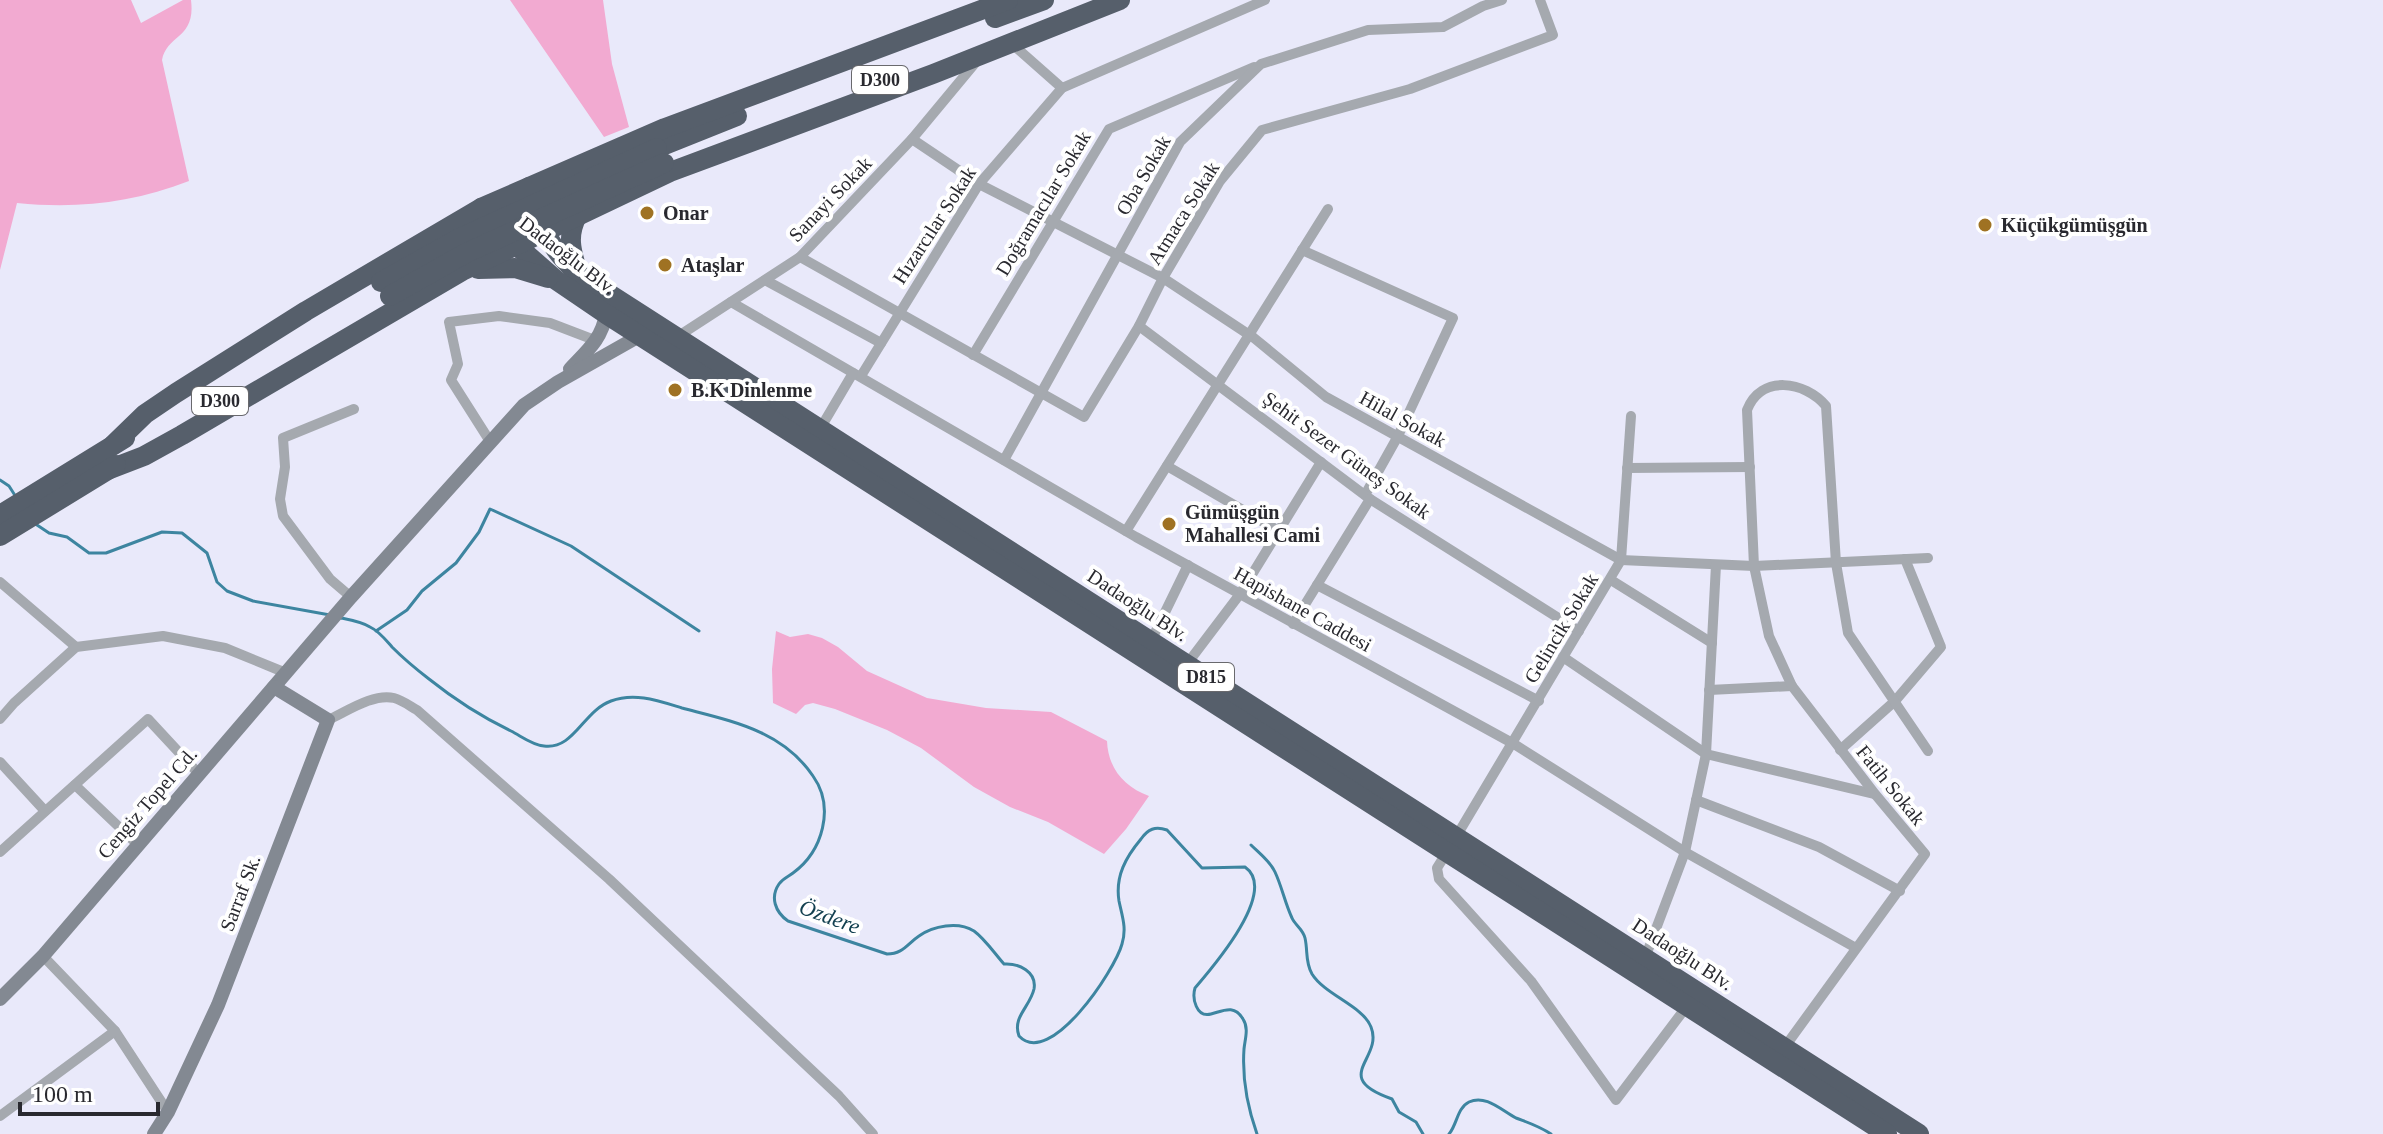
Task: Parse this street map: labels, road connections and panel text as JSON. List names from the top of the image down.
{
  "streets": {
    "highway": ["D300", "Dadaoğlu Blv.", "D815"],
    "main road": ["Cengiz Topel Cd.", "Sarraf Sk."],
    "street": [
      "Oba Sokak",
      "Sanayi Sokak",
      "Doğramacılar Sokak",
      "Atmaca Sokak",
      "Hızarcılar Sokak",
      "Hilal Sokak",
      "Şehit Sezer Güneş Sokak",
      "Hapishane Caddesi",
      "Gelincik Sokak",
      "Fatih Sokak"
    ]
  },
  "crossings": [
    ["Oba Sokak", "Doğramacılar Sokak"],
    ["Oba Sokak", "Atmaca Sokak"],
    ["Oba Sokak", "Hilal Sokak"],
    ["Oba Sokak", "Hapishane Caddesi"],
    ["Sanayi Sokak", "Dadaoğlu Blv."],
    ["Sanayi Sokak", "Hilal Sokak"],
    ["Sanayi Sokak", "Hapishane Caddesi"],
    ["Doğramacılar Sokak", "Hilal Sokak"],
    ["Atmaca Sokak", "Hilal Sokak"],
    ["Atmaca Sokak", "Şehit Sezer Güneş Sokak"],
    ["Hızarcılar Sokak", "Dadaoğlu Blv."],
    ["Hızarcılar Sokak", "Hilal Sokak"],
    ["Hızarcılar Sokak", "Hapishane Caddesi"],
    ["Dadaoğlu Blv.", "Gelincik Sokak"],
    ["Dadaoğlu Blv.", "Fatih Sokak"],
    ["Hilal Sokak", "Gelincik Sokak"],
    ["Hilal Sokak", "Fatih Sokak"],
    ["Şehit Sezer Güneş Sokak", "Gelincik Sokak"],
    ["Hapishane Caddesi", "Gelincik Sokak"],
    ["Hapishane Caddesi", "Fatih Sokak"]
  ],
  "water": ["Özdere"],
  "places": [
    "Onar",
    "Küçükgümüşgün",
    "Ataşlar",
    "B.K Dinlenme",
    "Gümüşgün Mahallesi Cami"
  ],
  "scale_bar": "100 m"
}
